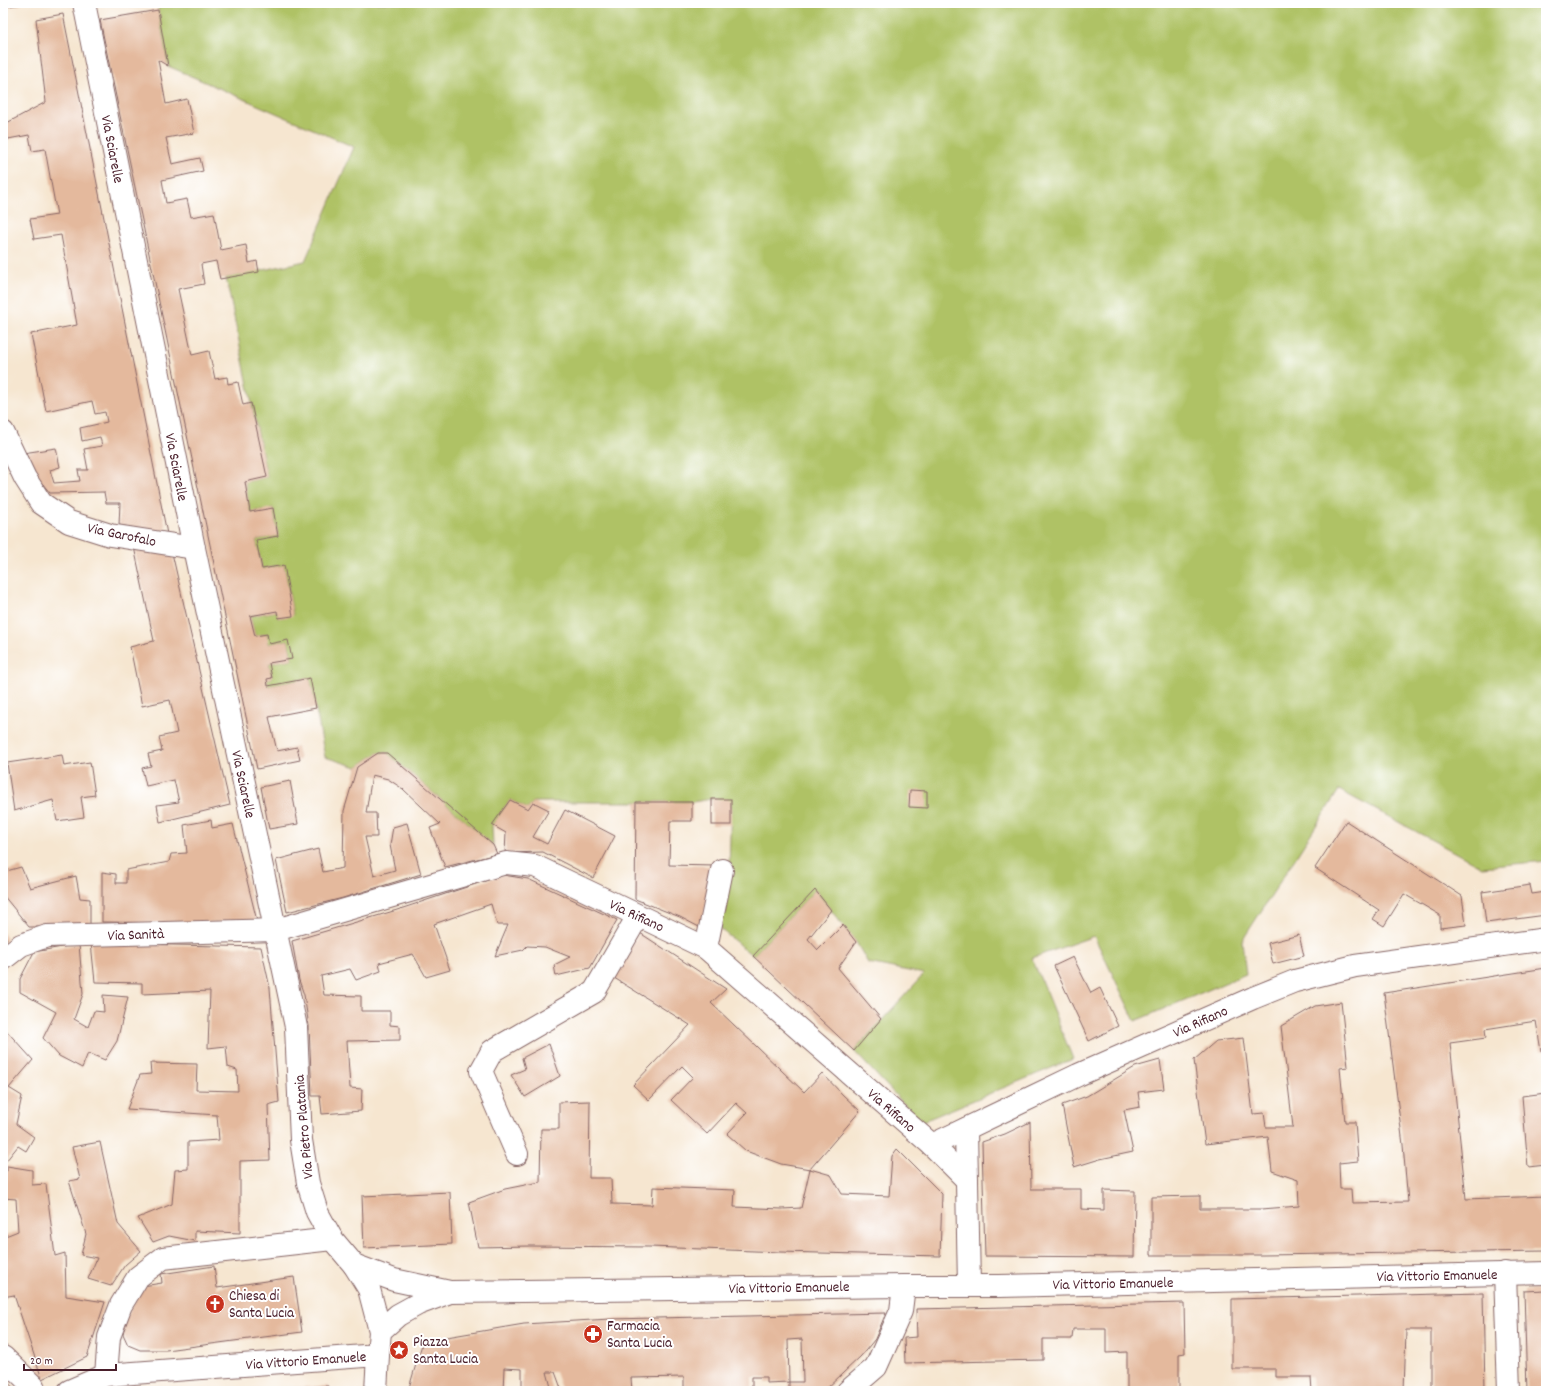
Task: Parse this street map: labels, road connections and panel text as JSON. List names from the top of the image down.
{
  "streets": {
    "street": [
      "Via Sciarelle",
      "Via Garofalo",
      "Via Rifiano",
      "Via Sanità",
      "Via Pietro Platania",
      "Via Vittorio Emanuele"
    ]
  },
  "crossings": [
    ["Via Sciarelle", "Via Garofalo"],
    ["Via Sciarelle", "Via Rifiano"],
    ["Via Sciarelle", "Via Sanità"],
    ["Via Sciarelle", "Via Pietro Platania"],
    ["Via Rifiano", "Via Sanità"],
    ["Via Rifiano", "Via Pietro Platania"],
    ["Via Sanità", "Via Pietro Platania"],
    ["Via Pietro Platania", "Via Vittorio Emanuele"]
  ],
  "places": {
    "church": ["Chiesa di Santa Lucia"],
    "pharmacy": ["Farmacia Santa Lucia"],
    "place": ["Piazza Santa Lucia"]
  },
  "scale_bar": "20 m"
}
